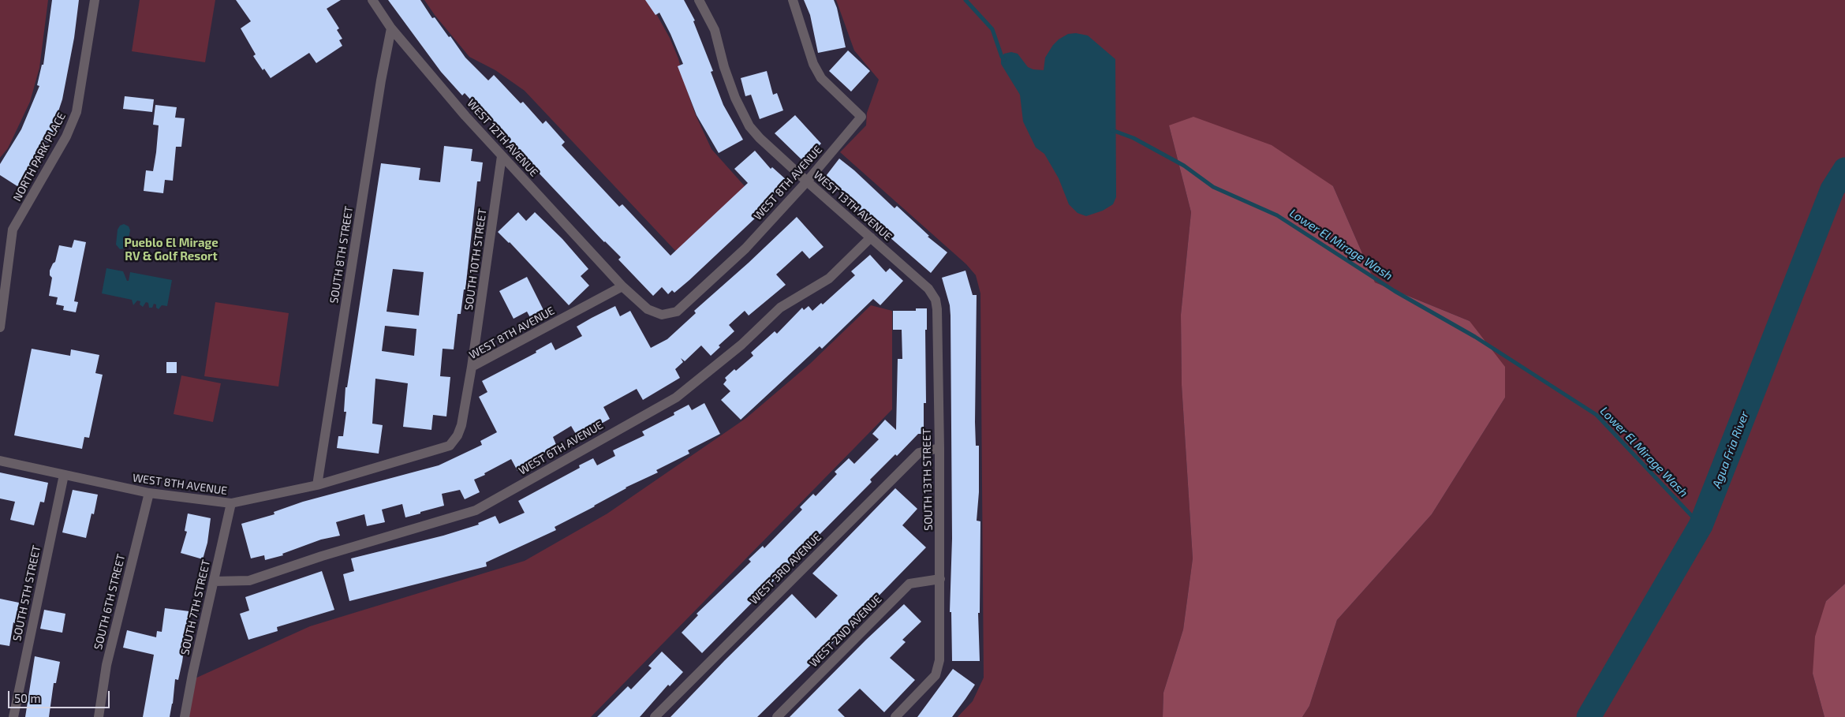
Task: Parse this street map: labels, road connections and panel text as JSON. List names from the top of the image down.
{
  "streets": {
    "street": [
      "WEST 12TH AVENUE",
      "NORTH PARK PLACE",
      "WEST 8TH AVENUE",
      "WEST 13TH AVENUE",
      "SOUTH 8TH STREET",
      "SOUTH 10TH STREET",
      "WEST 6TH AVENUE",
      "SOUTH 13TH STREET",
      "WEST 3RD AVENUE",
      "SOUTH 5TH STREET",
      "SOUTH 6TH STREET",
      "SOUTH 7TH STREET",
      "WEST 2ND AVENUE"
    ]
  },
  "crossings": [
    ["WEST 12TH AVENUE", "WEST 8TH AVENUE"],
    ["WEST 12TH AVENUE", "SOUTH 8TH STREET"],
    ["WEST 12TH AVENUE", "SOUTH 10TH STREET"],
    ["WEST 8TH AVENUE", "WEST 13TH AVENUE"],
    ["WEST 8TH AVENUE", "SOUTH 8TH STREET"],
    ["WEST 8TH AVENUE", "SOUTH 10TH STREET"],
    ["WEST 8TH AVENUE", "SOUTH 5TH STREET"],
    ["WEST 8TH AVENUE", "SOUTH 6TH STREET"],
    ["WEST 8TH AVENUE", "SOUTH 7TH STREET"],
    ["WEST 13TH AVENUE", "WEST 6TH AVENUE"],
    ["WEST 13TH AVENUE", "SOUTH 13TH STREET"],
    ["WEST 6TH AVENUE", "SOUTH 7TH STREET"],
    ["SOUTH 13TH STREET", "WEST 3RD AVENUE"],
    ["SOUTH 13TH STREET", "WEST 2ND AVENUE"]
  ],
  "districts": ["Pueblo El Mirage RV & Golf Resort"],
  "water": ["Lower El Mirage Wash", "Agua Fria River"],
  "scale_bar": "50 m"
}
